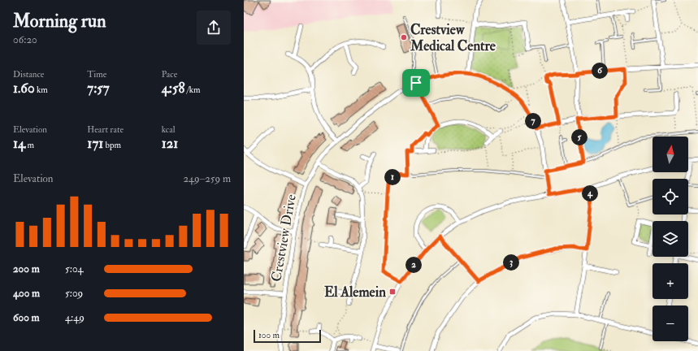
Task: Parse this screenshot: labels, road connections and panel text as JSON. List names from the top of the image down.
{
  "streets": {
    "street": ["Crestview Drive"]
  },
  "places": {
    "other": ["Crestview Medical Centre"],
    "transit": ["El Alemein"]
  },
  "scale_bar": "100 m",
  "north": "top",
  "page": {
    "heading": ["Morning run", "06:20"],
    "stats": [
      ["Distance", "1.60 km"],
      ["Time", "7:57"],
      ["Pace", "4:58 /km"],
      ["Elevation", "14 m"],
      ["Heart rate", "171 bpm"],
      ["kcal", "121"]
    ],
    "pins": [
      "6",
      "7",
      "5",
      "1",
      "4",
      "3",
      "2"
    ],
    "map_buttons": ["+", "−"],
    "chart": ["Elevation", "249–259 m"],
    "list": [
      {
        "name": "200 m",
        "note": "5:04"
      },
      {
        "name": "400 m",
        "note": "5:09"
      },
      {
        "name": "600 m",
        "note": "4:49"
      }
    ],
    "scale": "100 m"
  }
}
